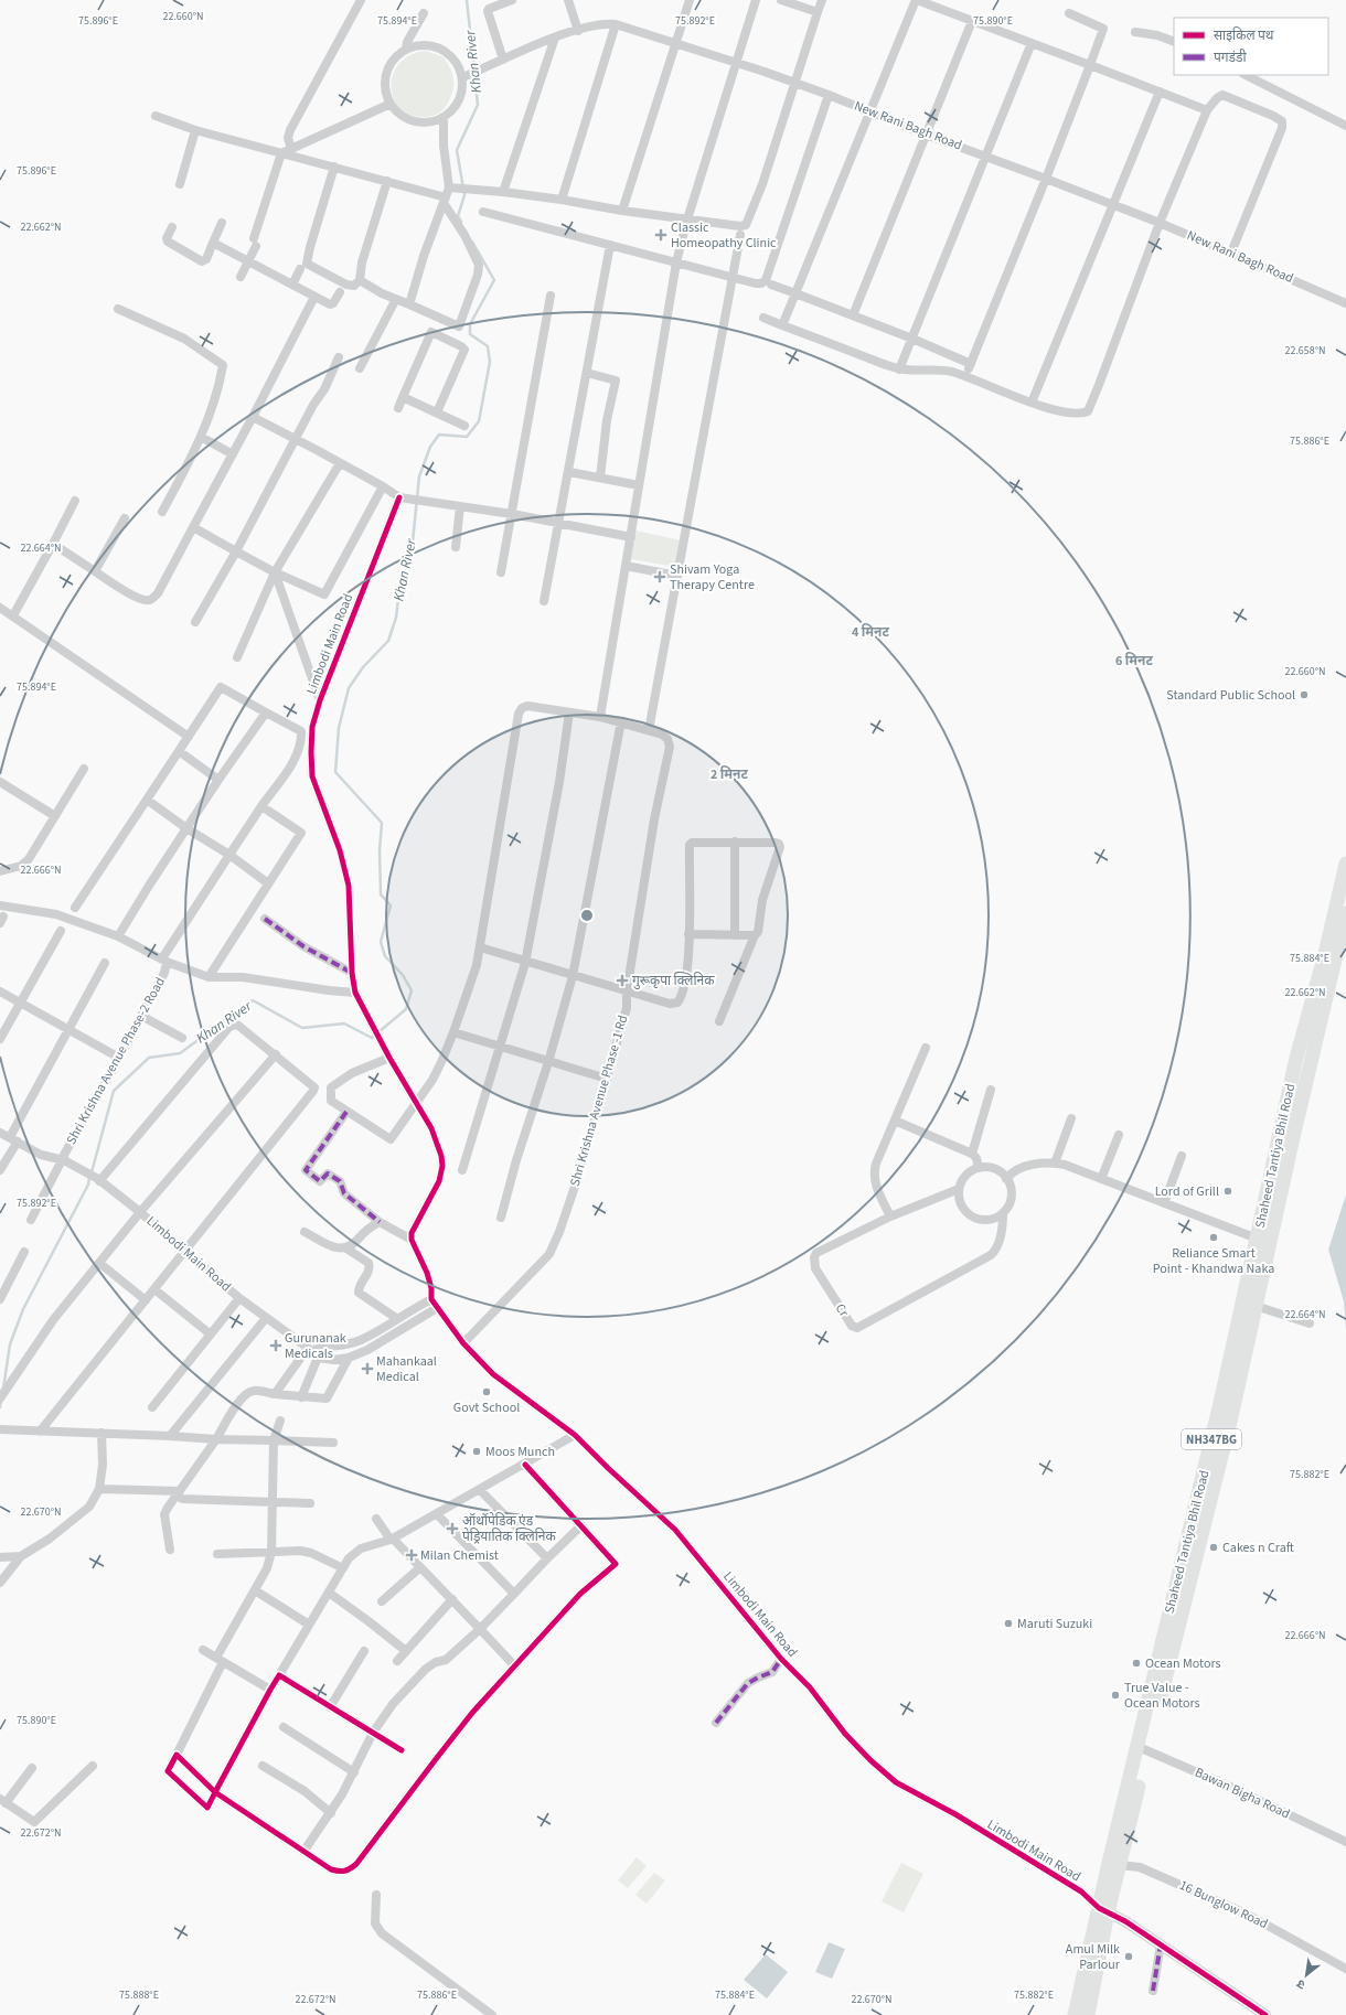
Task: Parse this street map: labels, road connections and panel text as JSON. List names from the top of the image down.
{
  "streets": {
    "main road": ["Shaheed Tantiya Bhil Road", "NH347BG"],
    "street": [
      "New Rani Bagh Road",
      "Limbodi Main Road",
      "Shri Krishna Avenue Phase-2 Road",
      "Shri Krishna Avenue Phase -1 Rd",
      "Cr",
      "Bawan Bigha Road",
      "16 Bunglow Road"
    ]
  },
  "crossings": [
    ["Limbodi Main Road", "Shri Krishna Avenue Phase-2 Road"],
    ["Limbodi Main Road", "Shri Krishna Avenue Phase -1 Rd"],
    ["Limbodi Main Road", "Shaheed Tantiya Bhil Road"],
    ["Shaheed Tantiya Bhil Road", "Bawan Bigha Road"],
    ["Shaheed Tantiya Bhil Road", "16 Bunglow Road"]
  ],
  "water": ["Khan River"],
  "places": {
    "health": [
      "Classic Homeopathy Clinic",
      "Shivam Yoga Therapy Centre",
      "गुरूकृपा क्लिनिक",
      "Gurunanak Medicals",
      "Mahankaal Medical",
      "ऑर्थोपेडिक एंड पेड्रियातिक क्लिनिक",
      "Milan Chemist"
    ],
    "other": [
      "Standard Public School",
      "Lord of Grill",
      "Reliance Smart Point - Khandwa Naka",
      "Govt School",
      "Moos Munch",
      "Cakes n Craft",
      "Maruti Suzuki",
      "Ocean Motors",
      "True Value - Ocean Motors",
      "Amul Milk Parlour"
    ]
  },
  "legend": ["साइकिल पथ", "पगडंडी"],
  "north": "bottom left",
  "coordinates": [
    "22.660°N",
    "75.896°E",
    "75.894°E",
    "75.892°E",
    "75.890°E",
    "22.662°N",
    "22.658°N",
    "75.886°E",
    "22.664°N",
    "22.666°N",
    "75.884°E",
    "75.882°E",
    "22.670°N",
    "22.672°N",
    "75.888°E"
  ],
  "rings": ["4 मिनट", "6 मिनट", "2 मिनट"]
}
